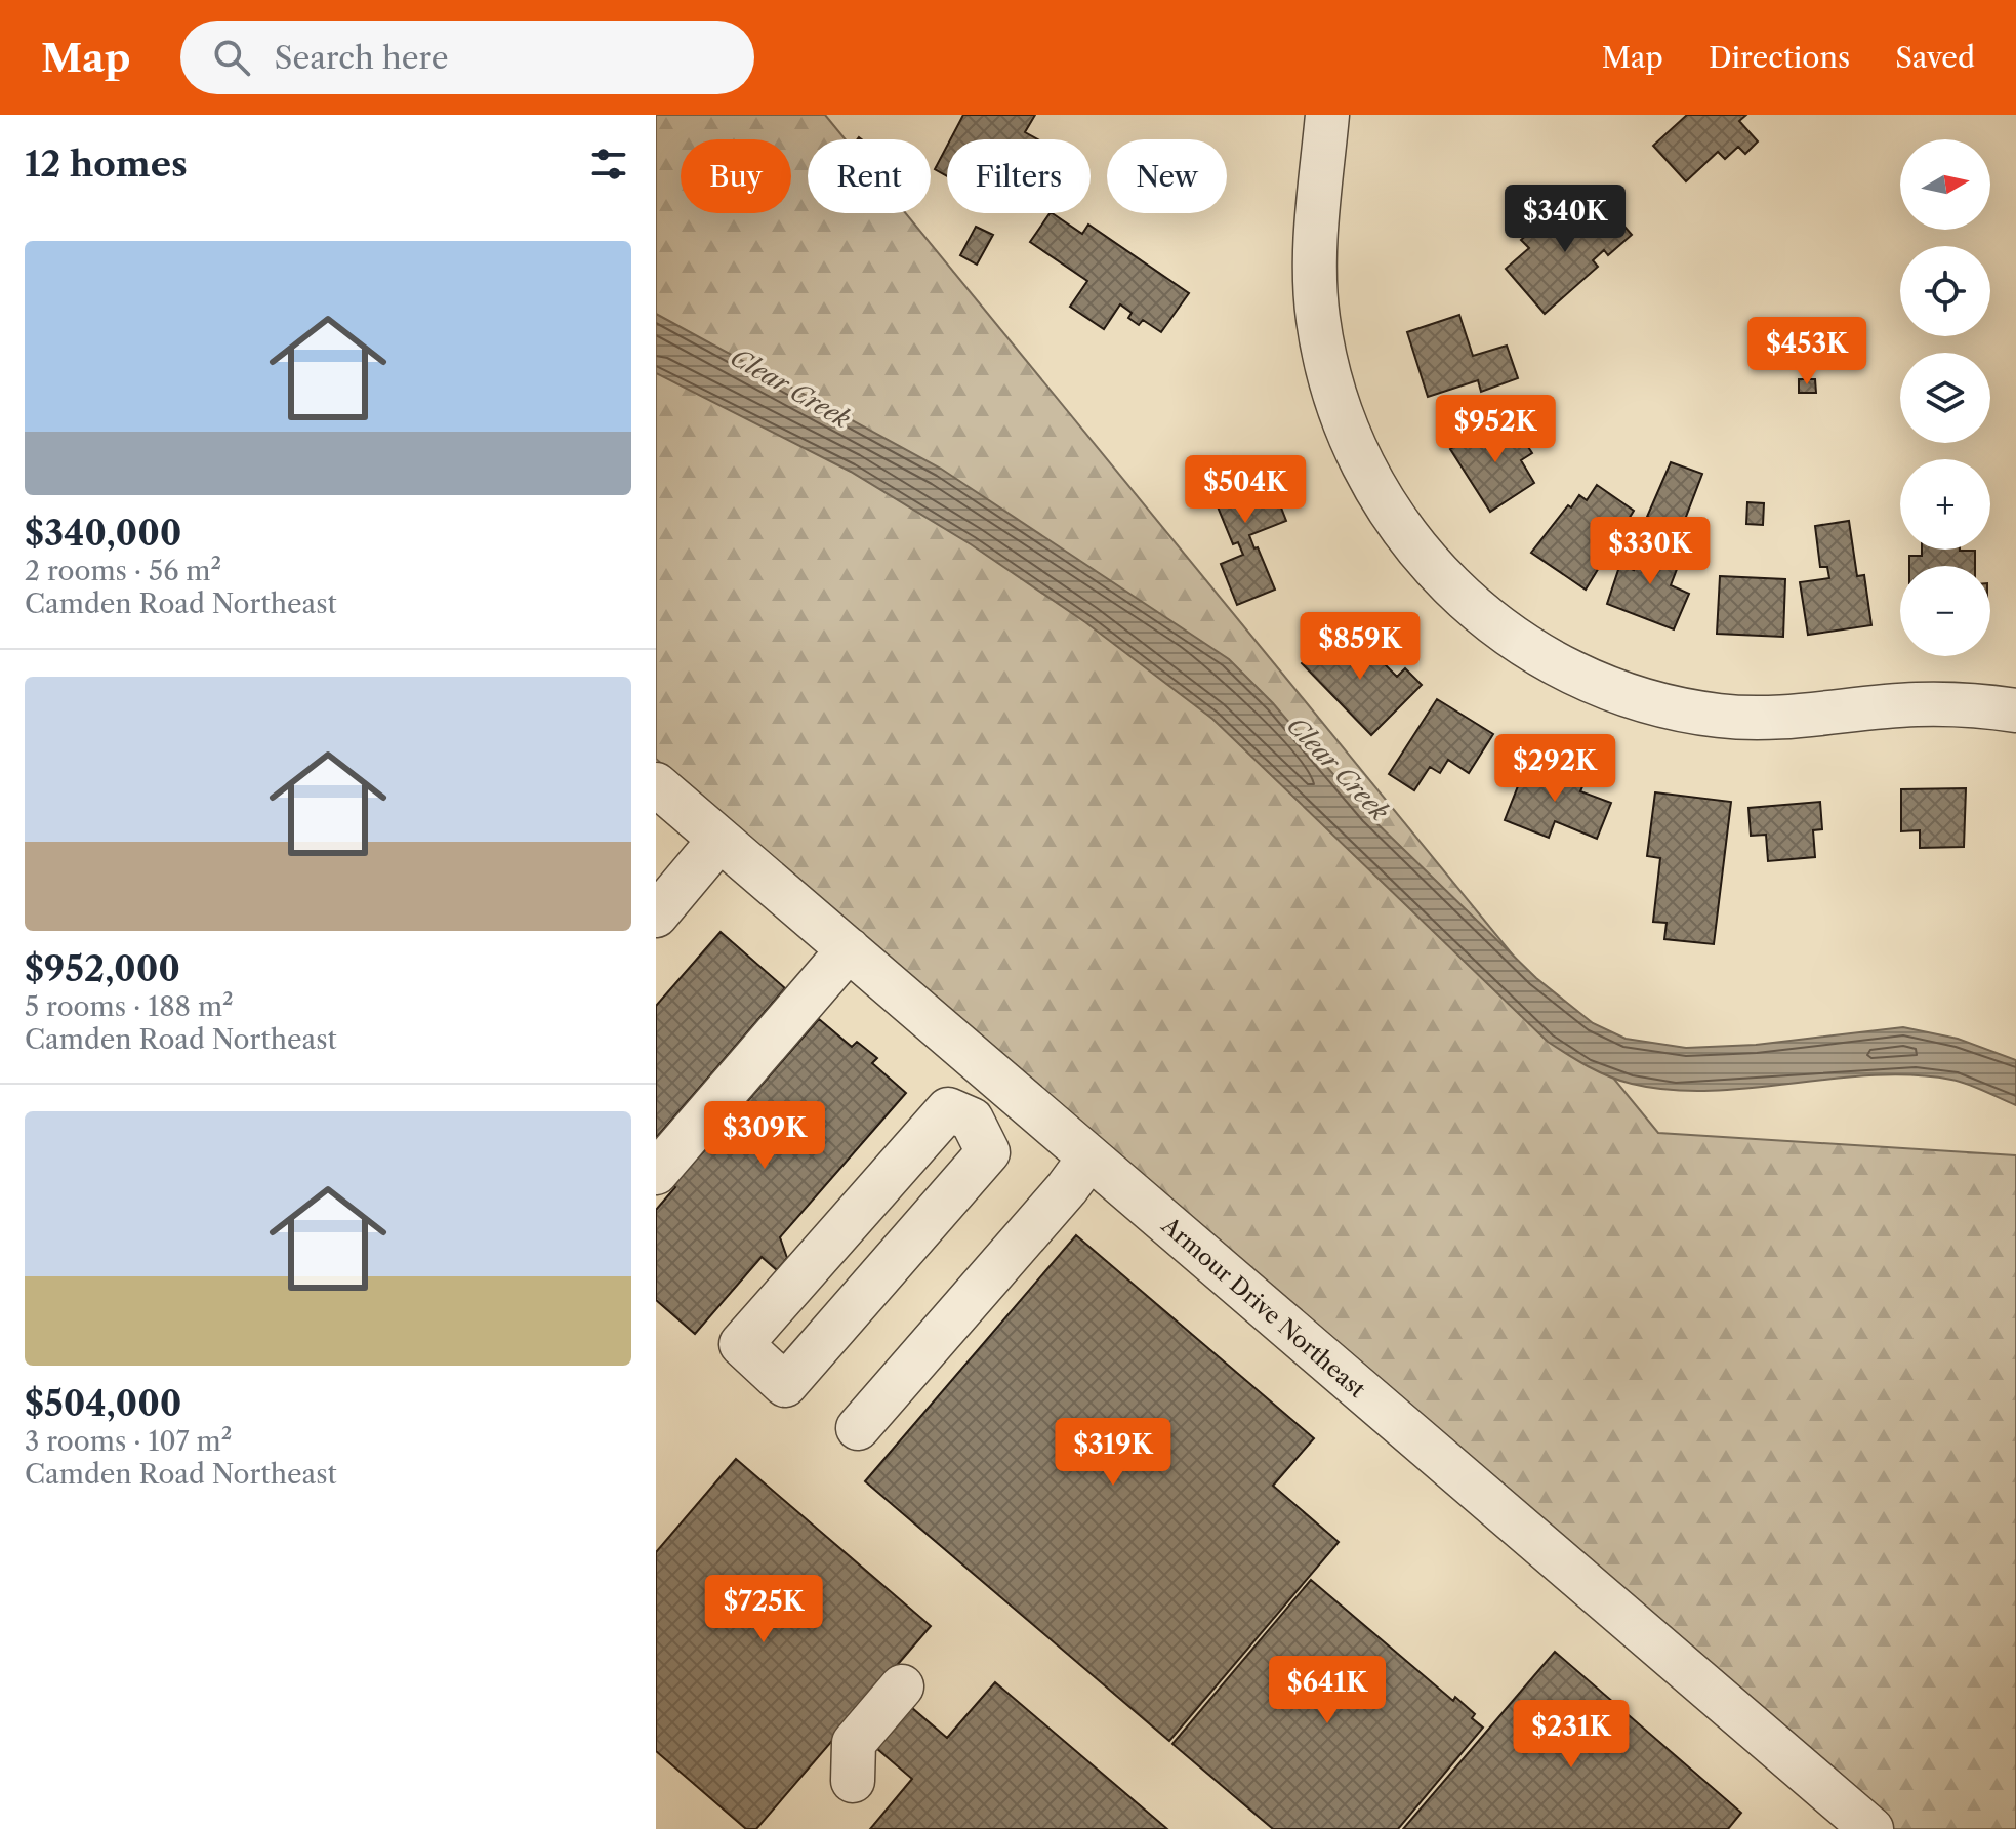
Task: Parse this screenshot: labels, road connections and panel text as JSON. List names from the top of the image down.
{
  "streets": {
    "street": ["Armour Drive Northeast"]
  },
  "water": ["Clear Creek"],
  "north": "right",
  "page": {
    "header": "Map",
    "search": "Search here",
    "nav": ["Map", "Directions", "Saved"],
    "heading": "12 homes",
    "map_buttons": ["+", "−"],
    "chip": [
      "Buy",
      "Rent",
      "Filters",
      "New"
    ],
    "price": [
      "$340K",
      "$453K",
      "$952K",
      "$504K",
      "$330K",
      "$859K",
      "$292K",
      "$309K",
      "$319K",
      "$725K",
      "$641K",
      "$231K"
    ],
    "list": [
      {
        "name": "$340,000",
        "note": "2 rooms · 56 m² · Camden Road Northeast"
      },
      {
        "name": "$952,000",
        "note": "5 rooms · 188 m² · Camden Road Northeast"
      },
      {
        "name": "$504,000",
        "note": "3 rooms · 107 m² · Camden Road Northeast"
      }
    ]
  }
}
